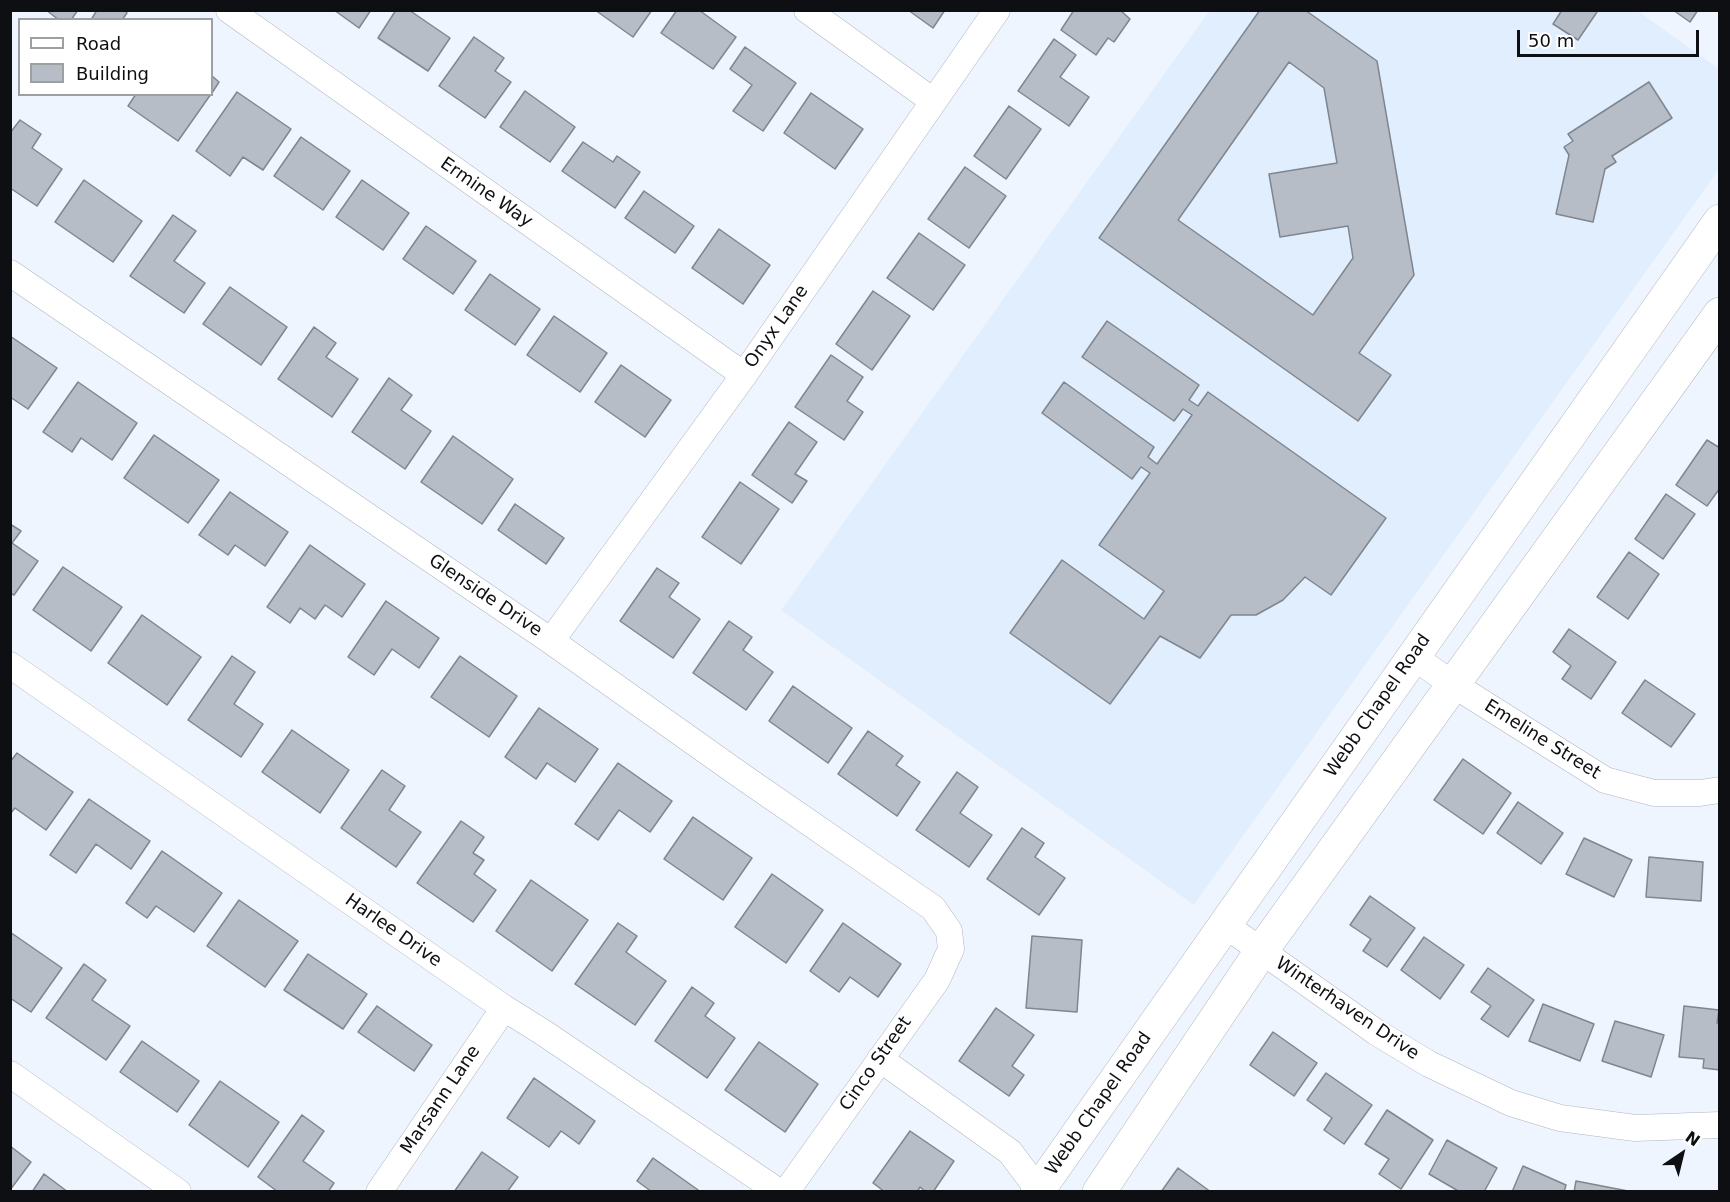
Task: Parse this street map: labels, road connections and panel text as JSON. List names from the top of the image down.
{
  "streets": {
    "main road": ["Webb Chapel Road"],
    "street": [
      "Ermine Way",
      "Onyx Lane",
      "Glenside Drive",
      "Emeline Street",
      "Harlee Drive",
      "Winterhaven Drive",
      "Cinco Street",
      "Marsann Lane"
    ]
  },
  "crossings": [
    ["Ermine Way", "Onyx Lane"],
    ["Onyx Lane", "Glenside Drive"],
    ["Glenside Drive", "Cinco Street"],
    ["Webb Chapel Road", "Emeline Street"],
    ["Webb Chapel Road", "Winterhaven Drive"],
    ["Harlee Drive", "Marsann Lane"]
  ],
  "legend": ["Road", "Building"],
  "scale_bar": "50 m",
  "north": "top right"
}
